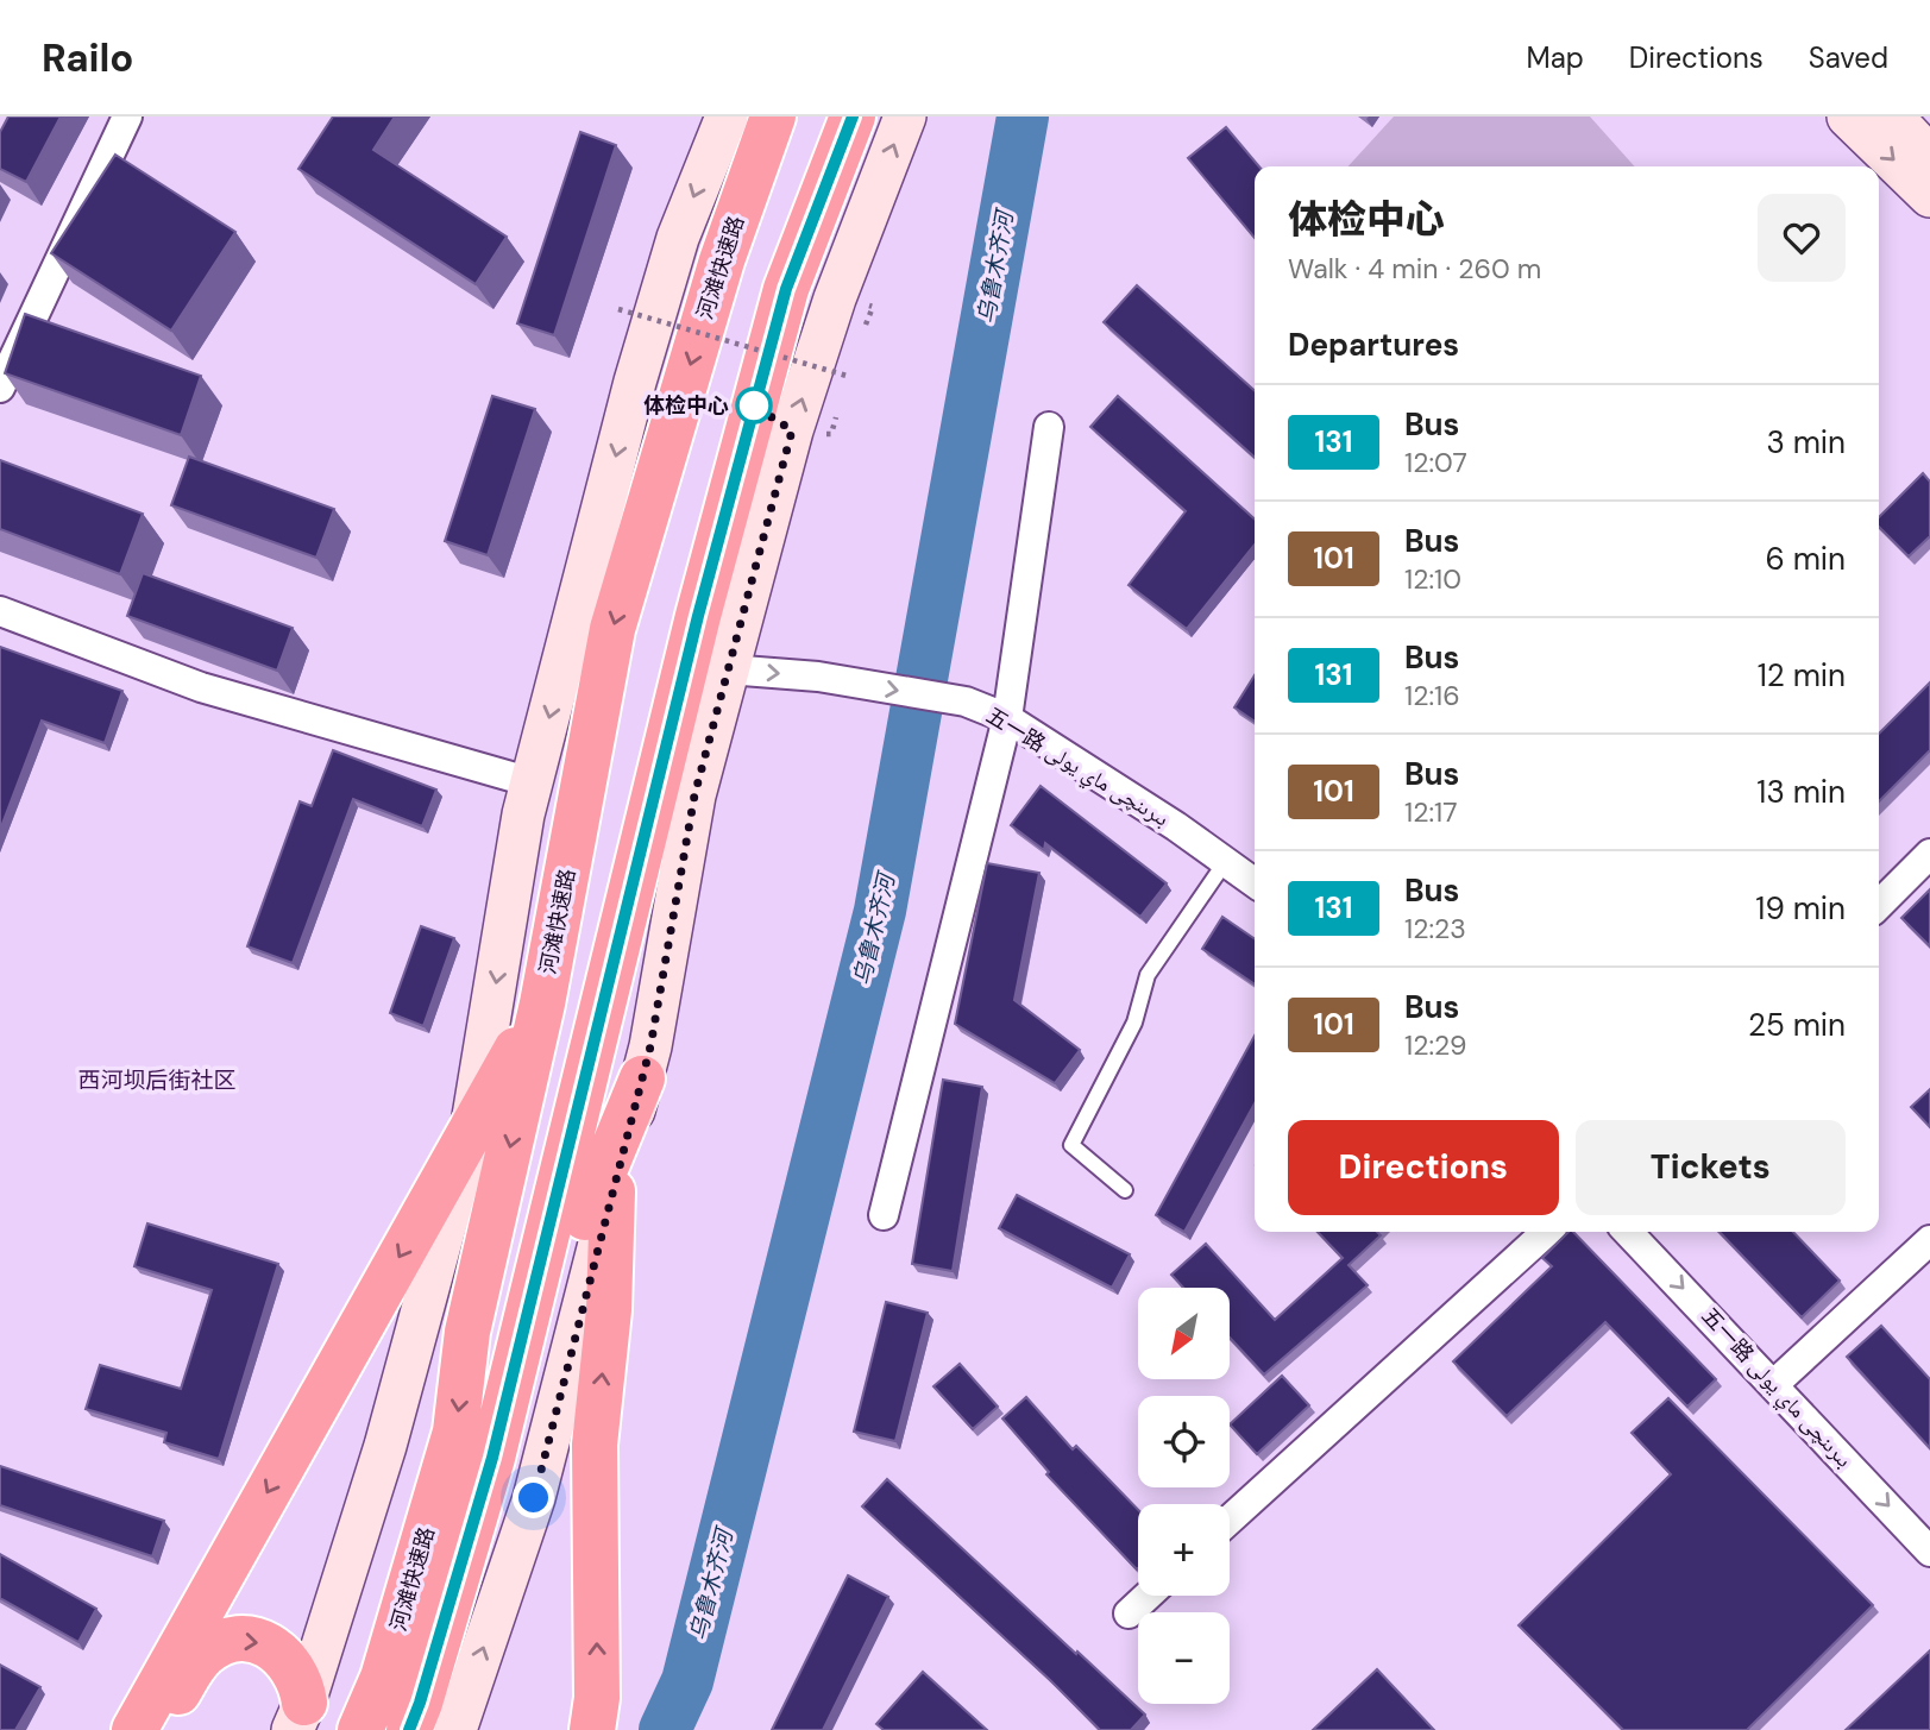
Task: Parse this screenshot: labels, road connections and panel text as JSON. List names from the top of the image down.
{
  "streets": {
    "highway": ["河滩快速路"],
    "street": ["五一路 بىرىنچى ماي يولى"]
  },
  "one_way": ["五一路 بىرىنچى ماي يولى"],
  "districts": ["西河坝后街社区"],
  "water": ["乌鲁木齐河"],
  "places": ["体检中心"],
  "lines": ["bus line 131"],
  "north": "bottom left",
  "page": {
    "header": "Railo",
    "nav": ["Map", "Directions", "Saved"],
    "heading": [
      ["体检中心", "Walk · 4 min · 260 m"],
      "Departures"
    ],
    "list": [
      {
        "mark": "131",
        "name": "Bus",
        "note": "12:07",
        "value": "3 min"
      },
      {
        "mark": "101",
        "name": "Bus",
        "note": "12:10",
        "value": "6 min"
      },
      {
        "mark": "131",
        "name": "Bus",
        "note": "12:16",
        "value": "12 min"
      },
      {
        "mark": "101",
        "name": "Bus",
        "note": "12:17",
        "value": "13 min"
      },
      {
        "mark": "131",
        "name": "Bus",
        "note": "12:23",
        "value": "19 min"
      },
      {
        "mark": "101",
        "name": "Bus",
        "note": "12:29",
        "value": "25 min"
      }
    ],
    "buttons": ["Directions", "Tickets"],
    "map_buttons": ["+", "−"]
  }
}
